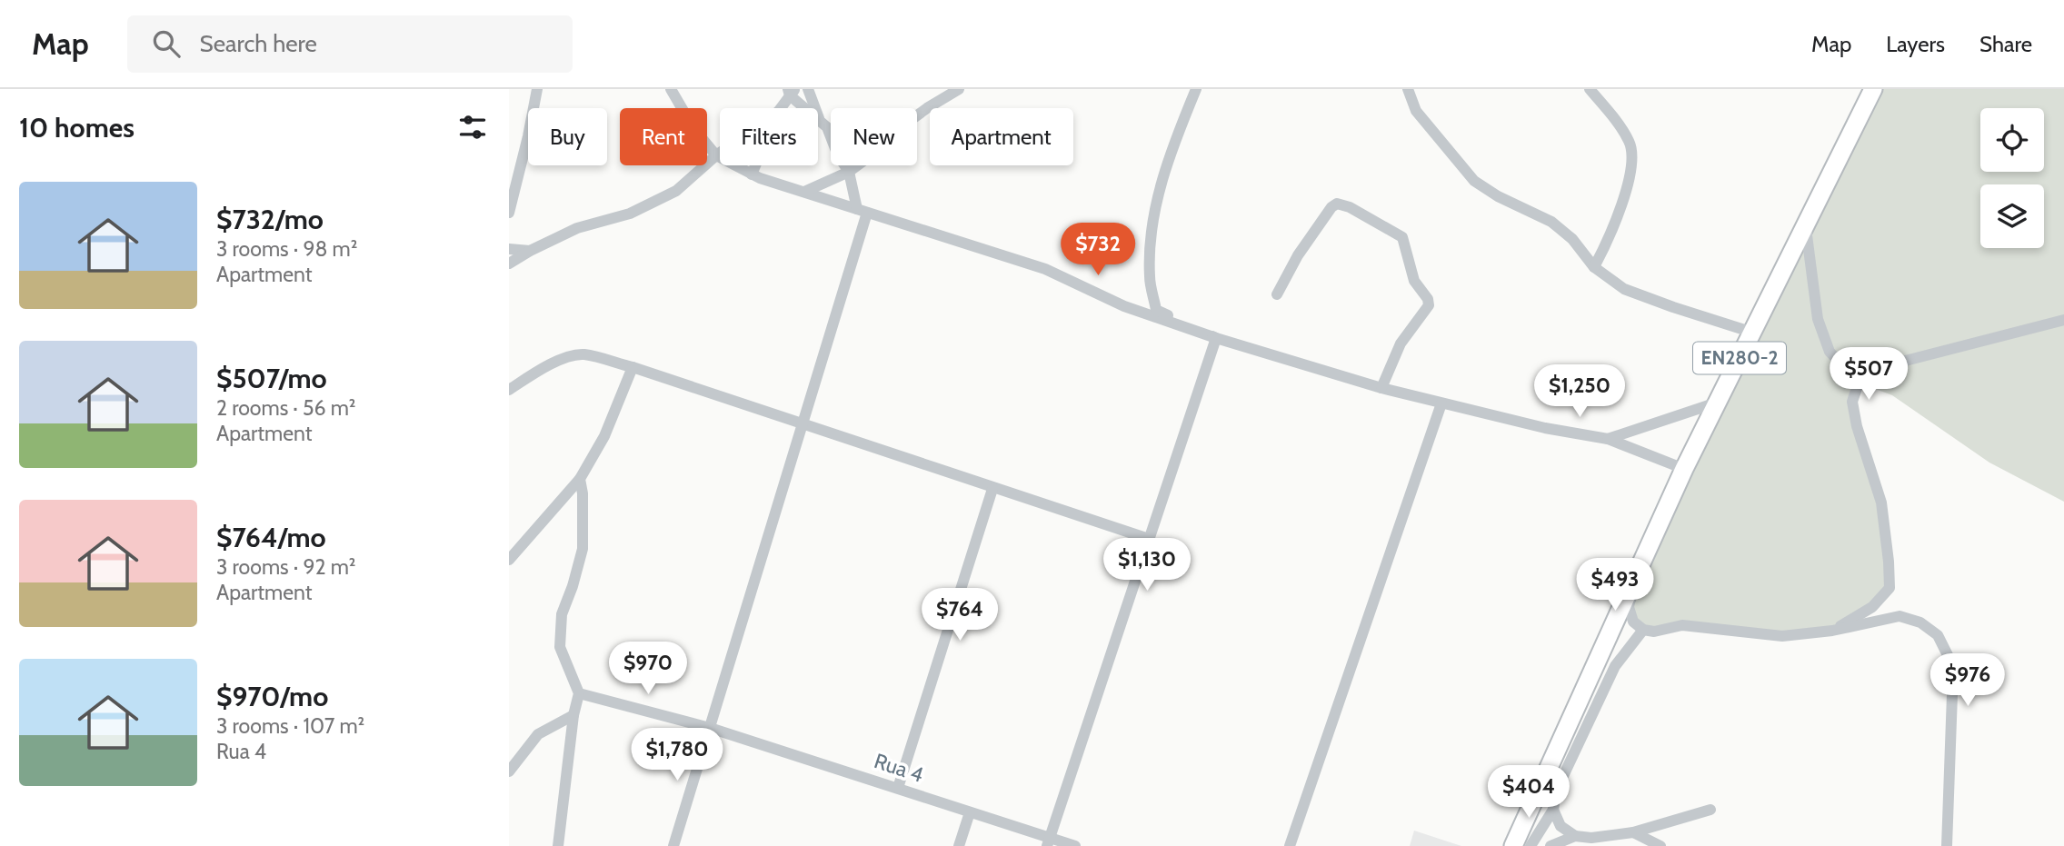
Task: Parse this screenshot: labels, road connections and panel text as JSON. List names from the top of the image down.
{
  "streets": {
    "main road": ["EN280-2"],
    "street": ["Rua 4"]
  },
  "page": {
    "header": "Map",
    "search": "Search here",
    "nav": ["Map", "Layers", "Share"],
    "heading": "10 homes",
    "chip": [
      "Buy",
      "Rent",
      "Filters",
      "New",
      "Apartment"
    ],
    "list": [
      {
        "name": "$732/mo",
        "note": "3 rooms · 98 m² · Apartment"
      },
      {
        "name": "$507/mo",
        "note": "2 rooms · 56 m² · Apartment"
      },
      {
        "name": "$764/mo",
        "note": "3 rooms · 92 m² · Apartment"
      },
      {
        "name": "$970/mo",
        "note": "3 rooms · 107 m² · Rua 4"
      }
    ],
    "price": [
      "$732",
      "$507",
      "$1,250",
      "$1,130",
      "$493",
      "$764",
      "$970",
      "$976",
      "$1,780",
      "$404"
    ]
  }
}
